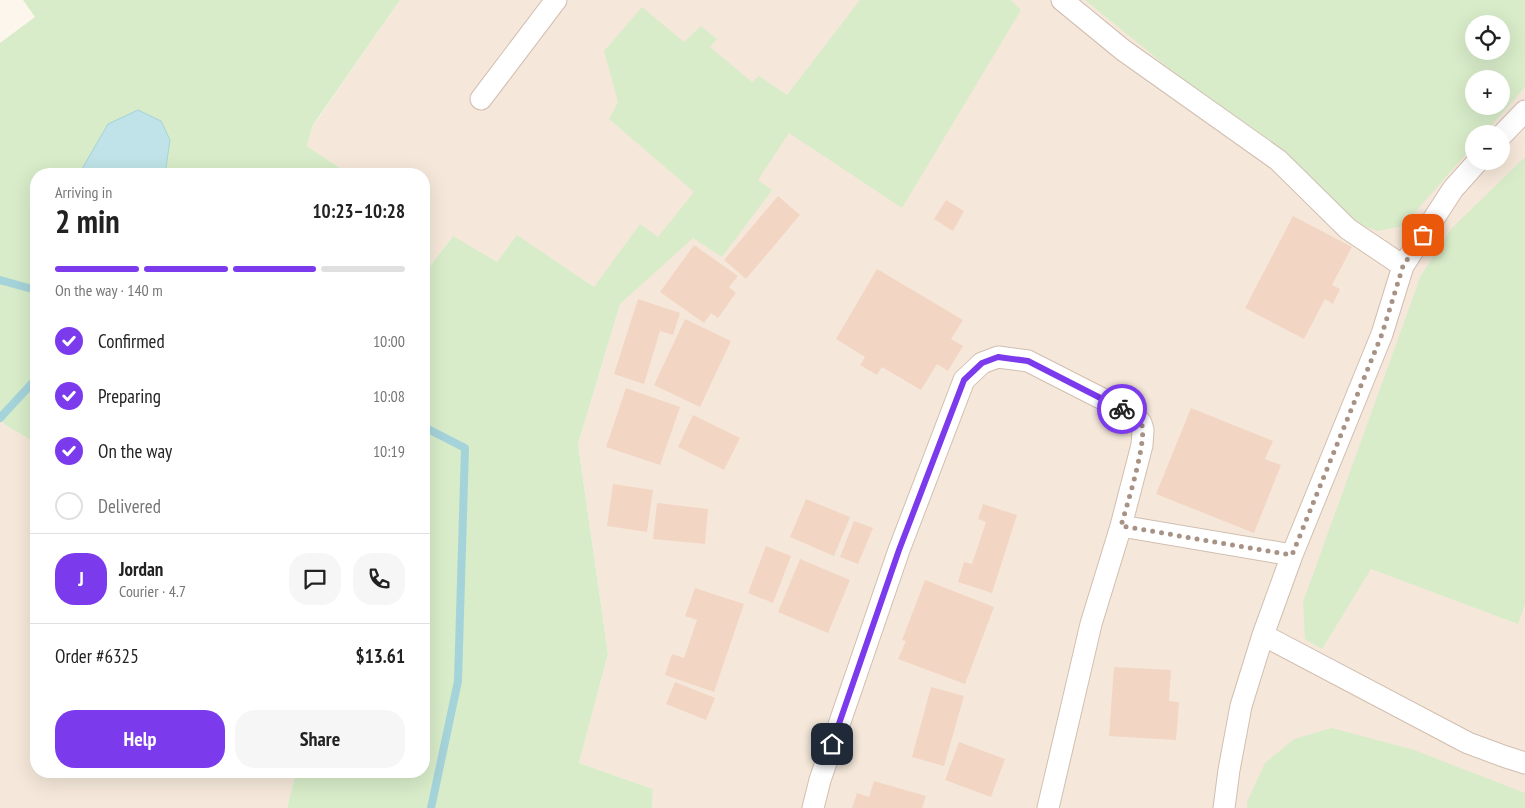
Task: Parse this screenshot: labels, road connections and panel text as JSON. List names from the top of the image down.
{
  "page": {
    "map_buttons": ["+", "−"],
    "heading": ["2 min", "Arriving in", "10:23–10:28"],
    "panel": [
      "Jordan",
      "Courier · 4.7",
      "Order #6325",
      "$13.61"
    ],
    "bar": "On the way · 140 m",
    "list": [
      ["Confirmed", "10:00"],
      ["Preparing", "10:08"],
      ["On the way", "10:19"],
      "Delivered"
    ],
    "round": "J",
    "buttons": ["Help", "Share"]
  }
}
